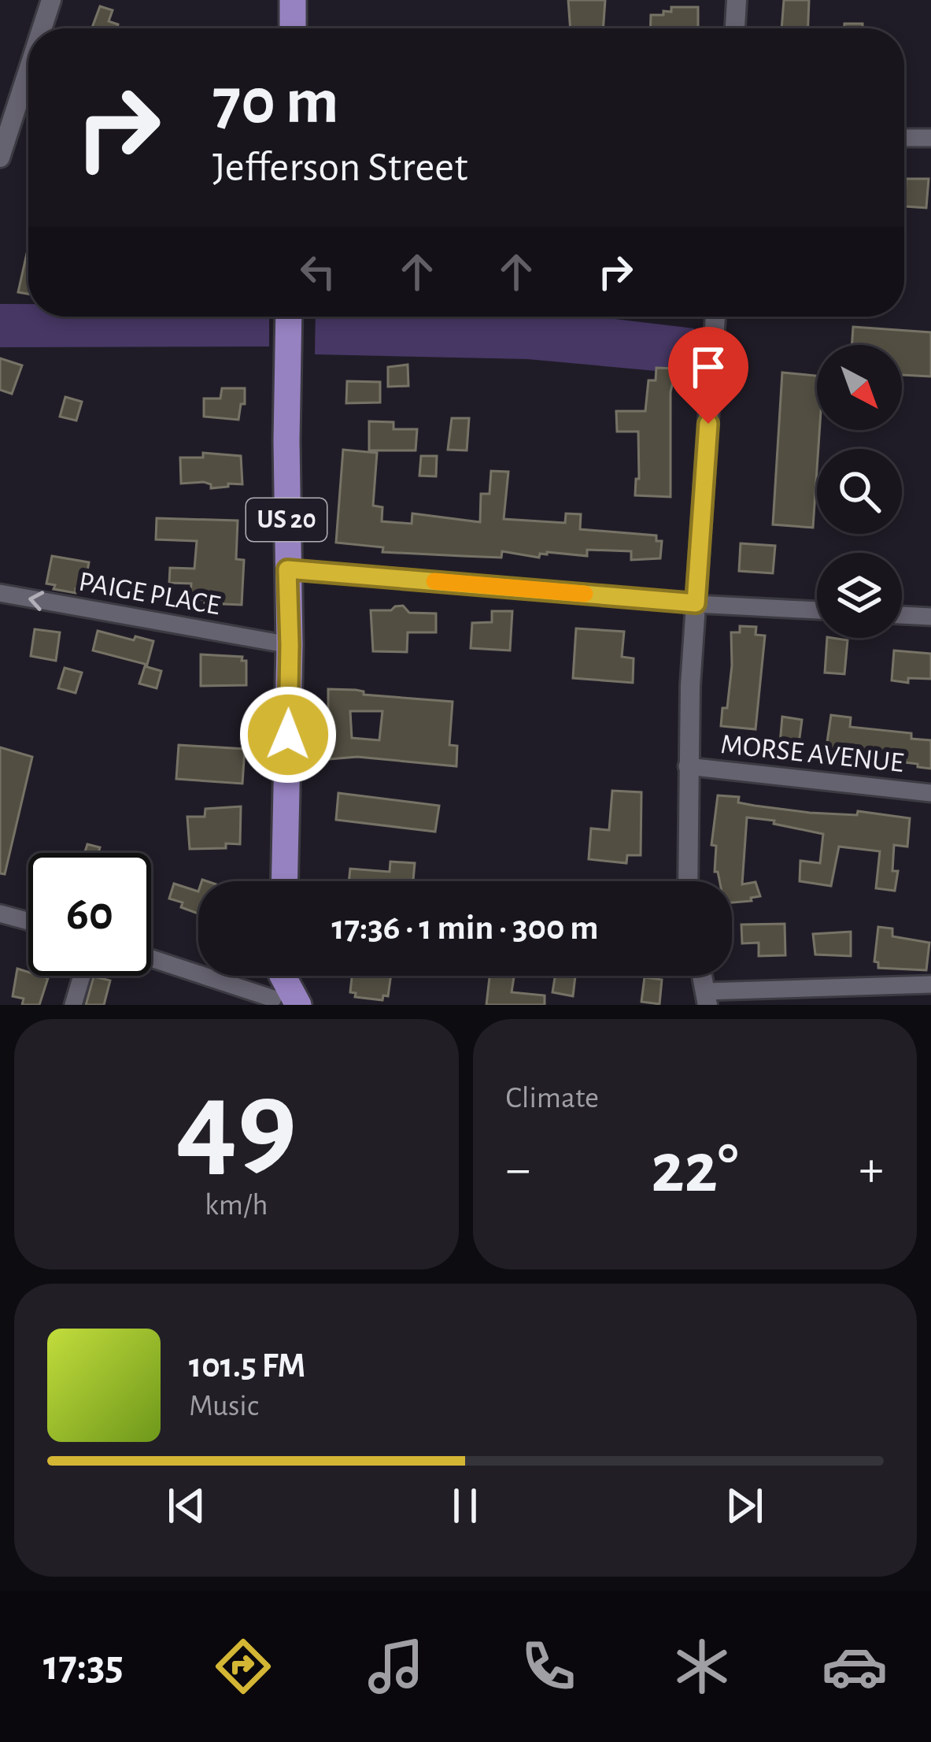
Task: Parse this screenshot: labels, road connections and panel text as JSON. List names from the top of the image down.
{
  "streets": {
    "main road": ["US 20"],
    "street": ["PAIGE PLACE", "MORSE AVENUE"]
  },
  "crossings": [
    ["US 20", "PAIGE PLACE"]
  ],
  "one_way": ["PAIGE PLACE"],
  "north": "bottom right",
  "page": {
    "turn": ["70 m", "Jefferson Street"],
    "limit": "60",
    "trip": "17:36 · 1 min · 300 m",
    "tile": [
      ["49", "km/h"],
      "Climate"
    ],
    "heat": ["−", "22°", "+"],
    "song": ["101.5 FM", "Music"],
    "tabs": "17:35"
  }
}
